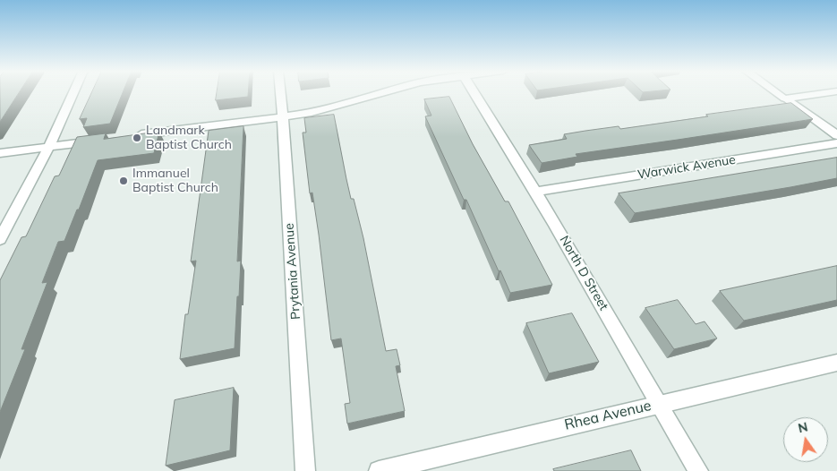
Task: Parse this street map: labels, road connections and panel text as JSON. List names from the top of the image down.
{
  "streets": {
    "street": [
      "Warwick Avenue",
      "Prytania Avenue",
      "North D Street",
      "Rhea Avenue"
    ]
  },
  "crossings": [
    ["Warwick Avenue", "North D Street"],
    ["North D Street", "Rhea Avenue"]
  ],
  "places": ["Landmark Baptist Church", "Immanuel Baptist Church"],
  "north": "top"
}
